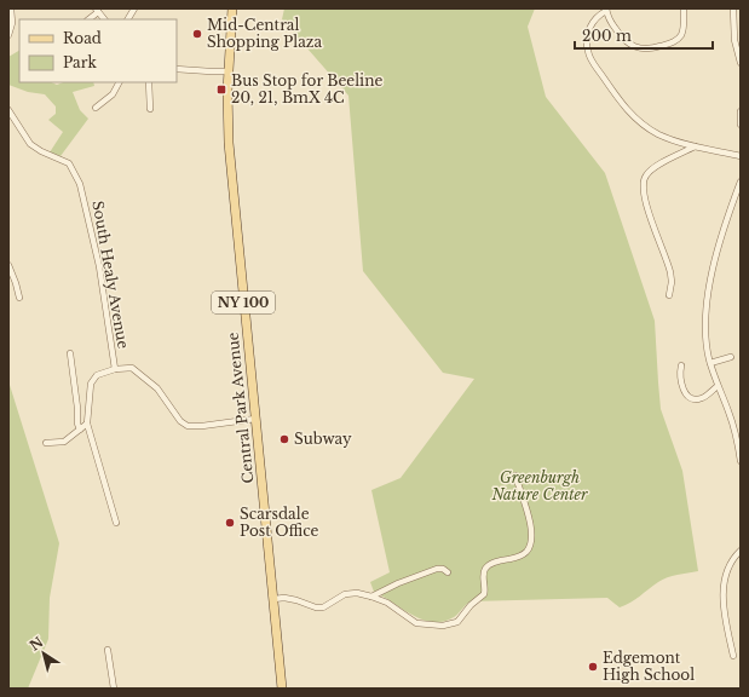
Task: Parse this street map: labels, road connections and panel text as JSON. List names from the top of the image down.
{
  "streets": {
    "main road": ["NY 100", "Central Park Avenue"],
    "street": ["South Healy Avenue"]
  },
  "crossings": [
    ["South Healy Avenue", "Central Park Avenue"]
  ],
  "parks": ["Greenburgh Nature Center"],
  "places": {
    "other": [
      "Mid-Central Shopping Plaza",
      "Subway",
      "Scarsdale Post Office",
      "Edgemont High School"
    ],
    "transit": ["Bus Stop for Beeline 20, 21, BmX 4C"]
  },
  "legend": ["Road", "Park"],
  "scale_bar": "200 m",
  "north": "top left"
}
